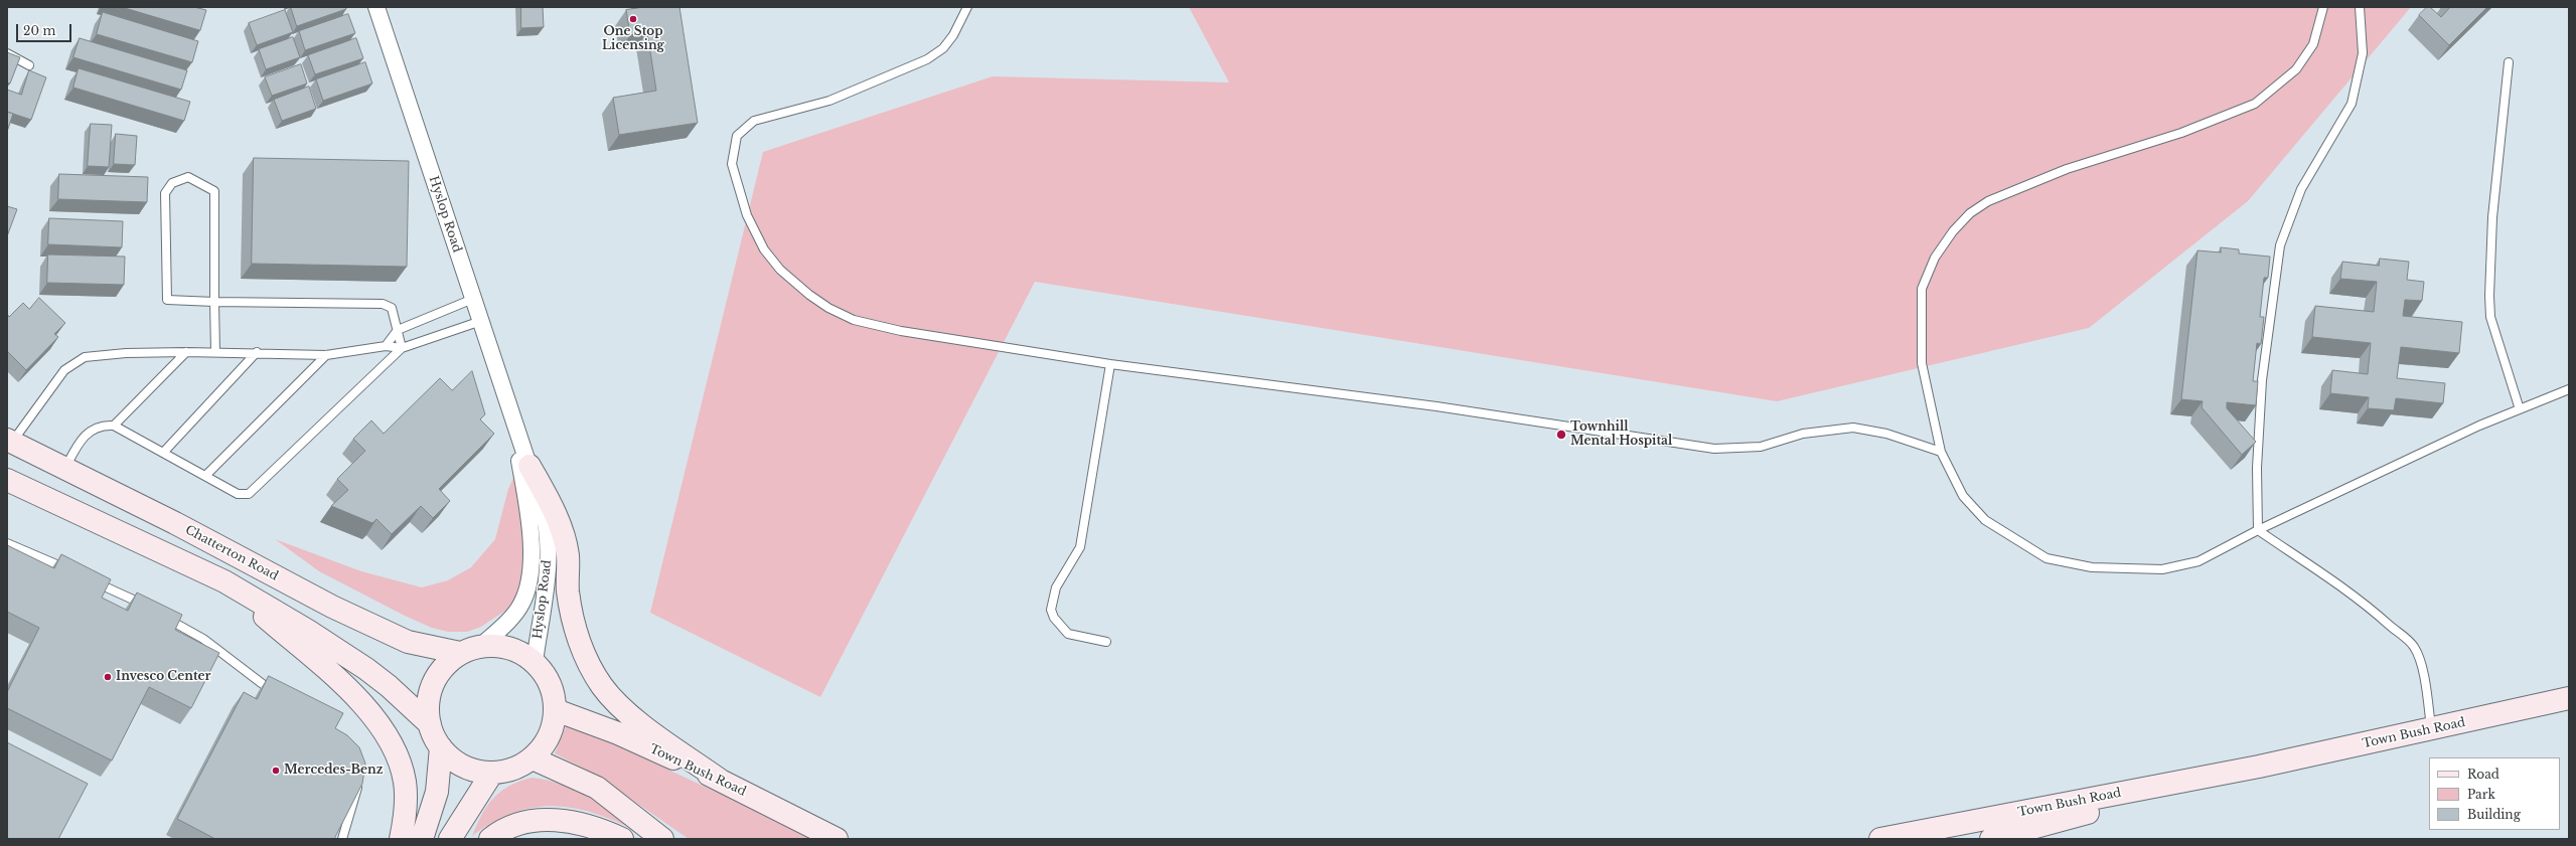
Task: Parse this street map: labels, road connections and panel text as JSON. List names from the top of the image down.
{
  "streets": {
    "street": ["Hyslop Road", "Chatterton Road", "Town Bush Road"]
  },
  "crossings": [
    ["Hyslop Road", "Chatterton Road"],
    ["Hyslop Road", "Town Bush Road"],
    ["Chatterton Road", "Town Bush Road"]
  ],
  "places": [
    "One Stop Licensing",
    "Townhill Mental Hospital",
    "Invesco Center",
    "Mercedes-Benz"
  ],
  "legend": ["Road", "Park", "Building"],
  "scale_bar": "20 m"
}
